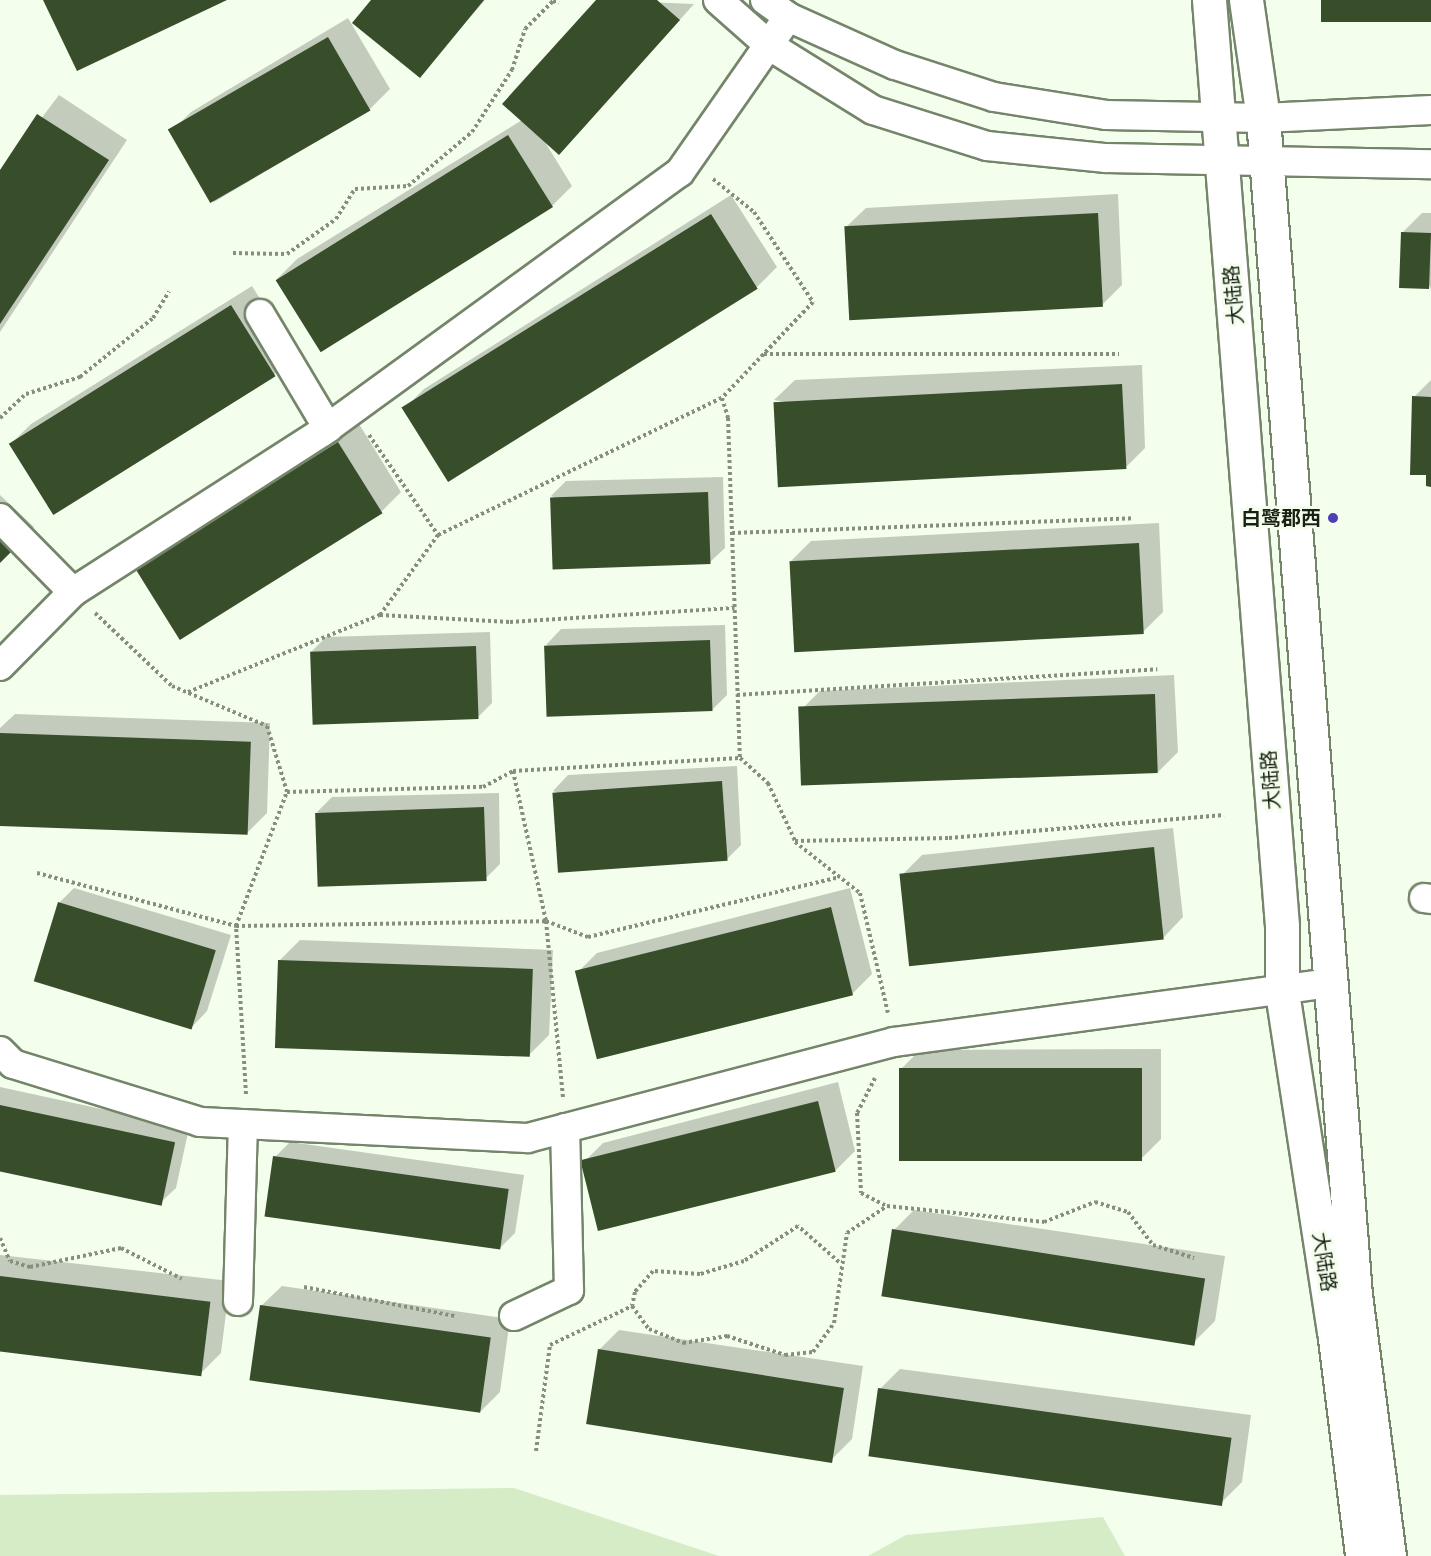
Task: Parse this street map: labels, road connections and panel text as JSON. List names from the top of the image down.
{
  "streets": {
    "main road": ["大陆路"]
  },
  "places": ["白鹭郡西"]
}
